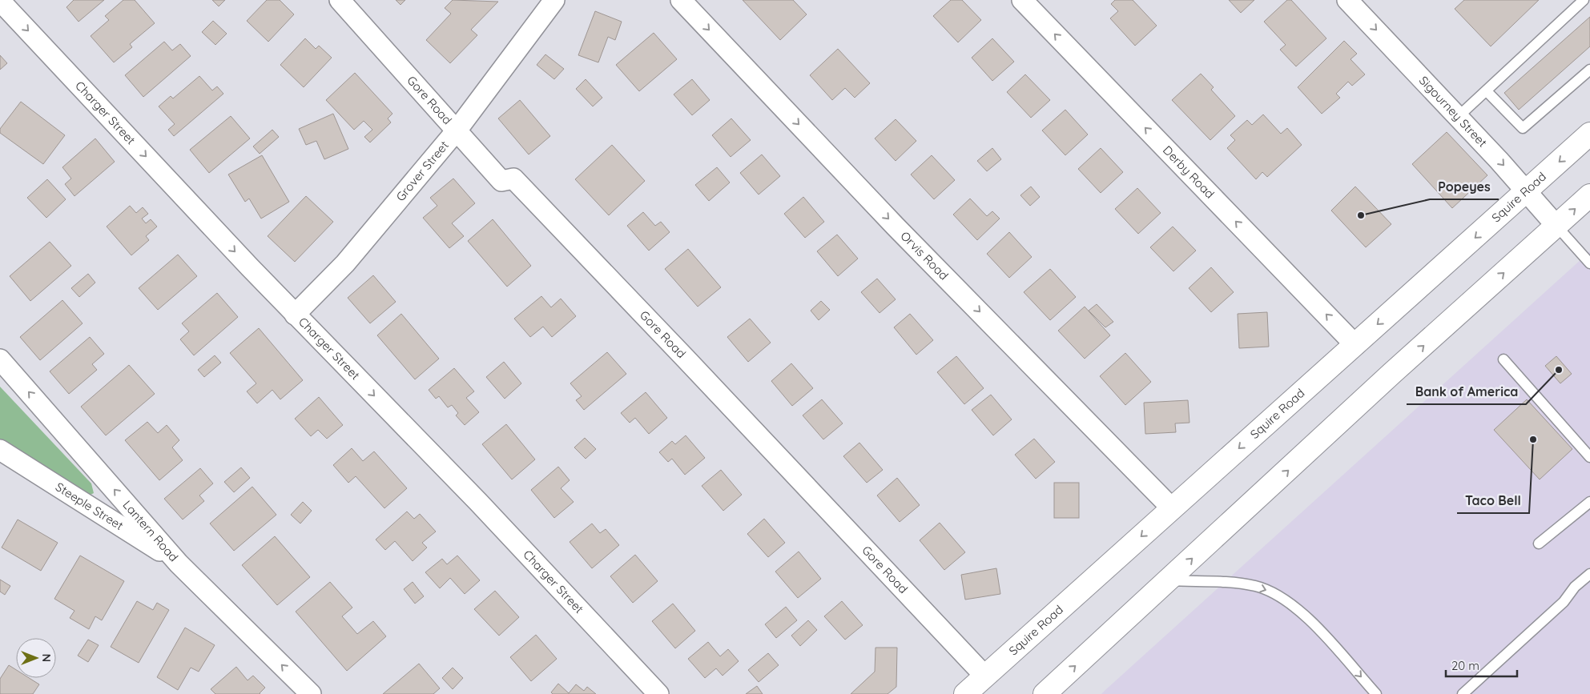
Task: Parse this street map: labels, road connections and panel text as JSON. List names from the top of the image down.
{
  "streets": {
    "highway": ["Squire Road"],
    "street": [
      "Gore Road",
      "Sigourney Street",
      "Charger Street",
      "Grover Street",
      "Derby Road",
      "Orvis Road",
      "Steeple Street",
      "Lantern Road"
    ]
  },
  "crossings": [
    ["Gore Road", "Grover Street"],
    ["Gore Road", "Squire Road"],
    ["Sigourney Street", "Squire Road"],
    ["Charger Street", "Grover Street"],
    ["Derby Road", "Squire Road"],
    ["Squire Road", "Orvis Road"],
    ["Steeple Street", "Lantern Road"]
  ],
  "one_way": [
    "Sigourney Street",
    "Charger Street",
    "Derby Road",
    "Orvis Road",
    "Lantern Road"
  ],
  "places": ["Popeyes", "Bank of America", "Taco Bell"],
  "scale_bar": "20 m",
  "north": "right"
}
